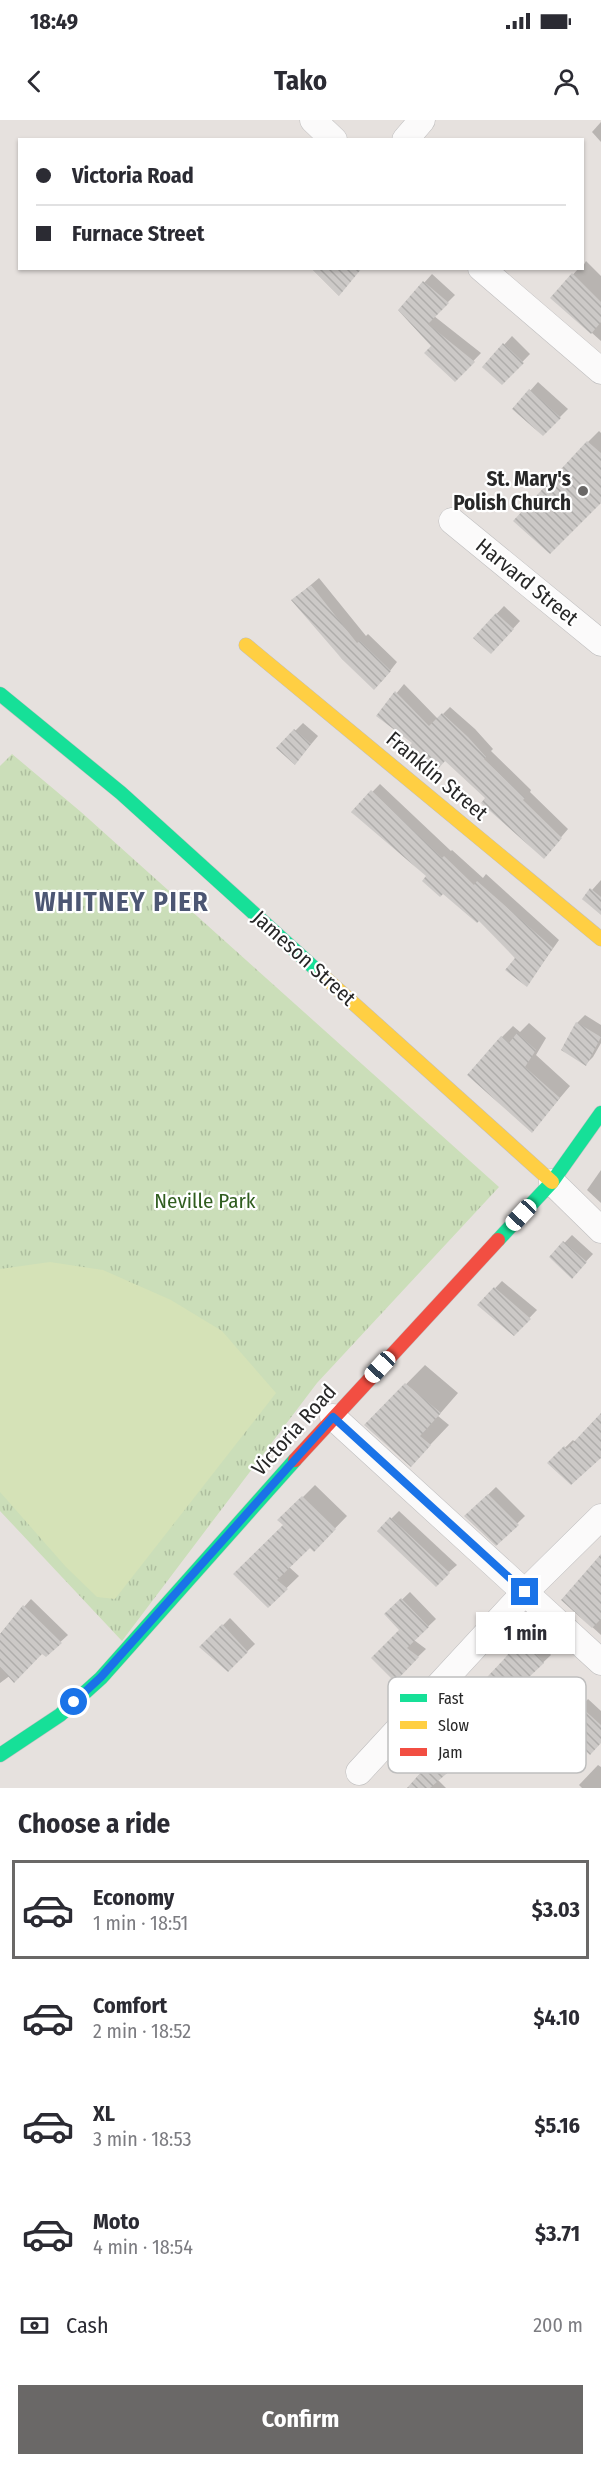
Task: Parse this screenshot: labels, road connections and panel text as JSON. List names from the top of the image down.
{
  "streets": {
    "street": [
      "Harvard Street",
      "Franklin Street",
      "Jameson Street",
      "Victoria Road"
    ]
  },
  "crossings": [
    ["Jameson Street", "Victoria Road"]
  ],
  "districts": ["WHITNEY PIER"],
  "parks": ["Neville Park"],
  "places": ["St. Mary's Polish Church"],
  "legend": ["Fast", "Slow", "Jam"],
  "page": {
    "status": "18:49",
    "header": "Tako",
    "banner": ["Victoria Road", "Furnace Street"],
    "bubble": "1 min",
    "heading": "Choose a ride",
    "list": [
      {
        "name": "Economy",
        "note": "1 min · 18:51",
        "value": "$3.03"
      },
      {
        "name": "Comfort",
        "note": "2 min · 18:52",
        "value": "$4.10"
      },
      {
        "name": "XL",
        "note": "3 min · 18:53",
        "value": "$5.16"
      },
      {
        "name": "Moto",
        "note": "4 min · 18:54",
        "value": "$3.71"
      }
    ],
    "pay": ["Cash", "200 m"],
    "buttons": "Confirm"
  }
}
